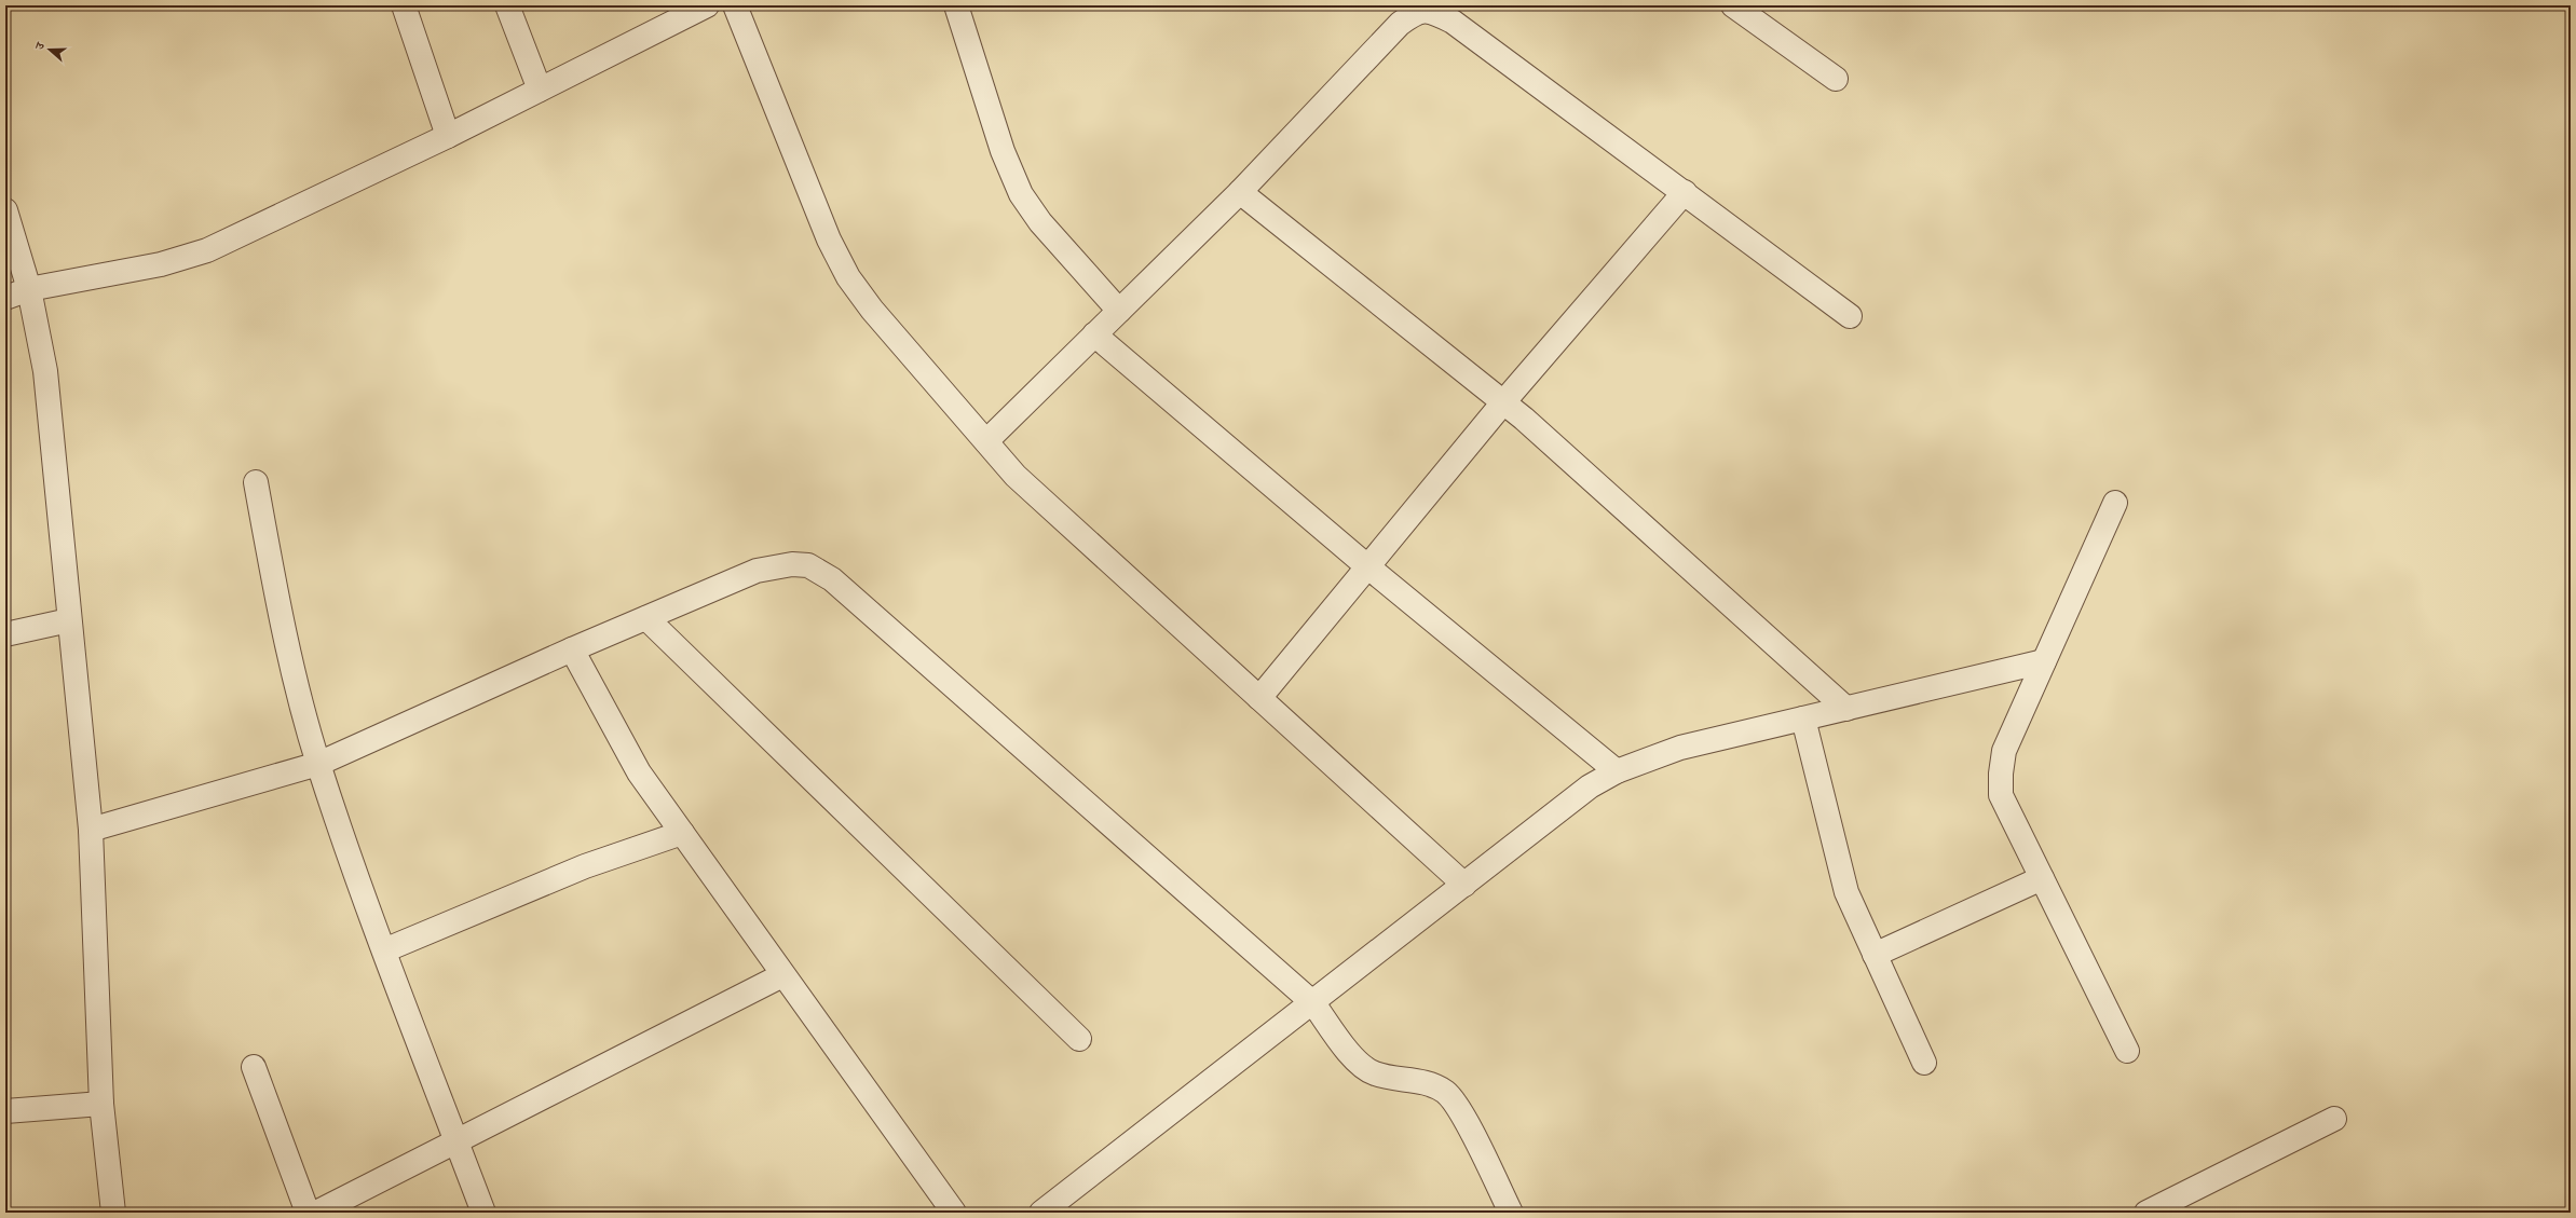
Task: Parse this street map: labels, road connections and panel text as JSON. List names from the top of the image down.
{
  "north": "left"
}
